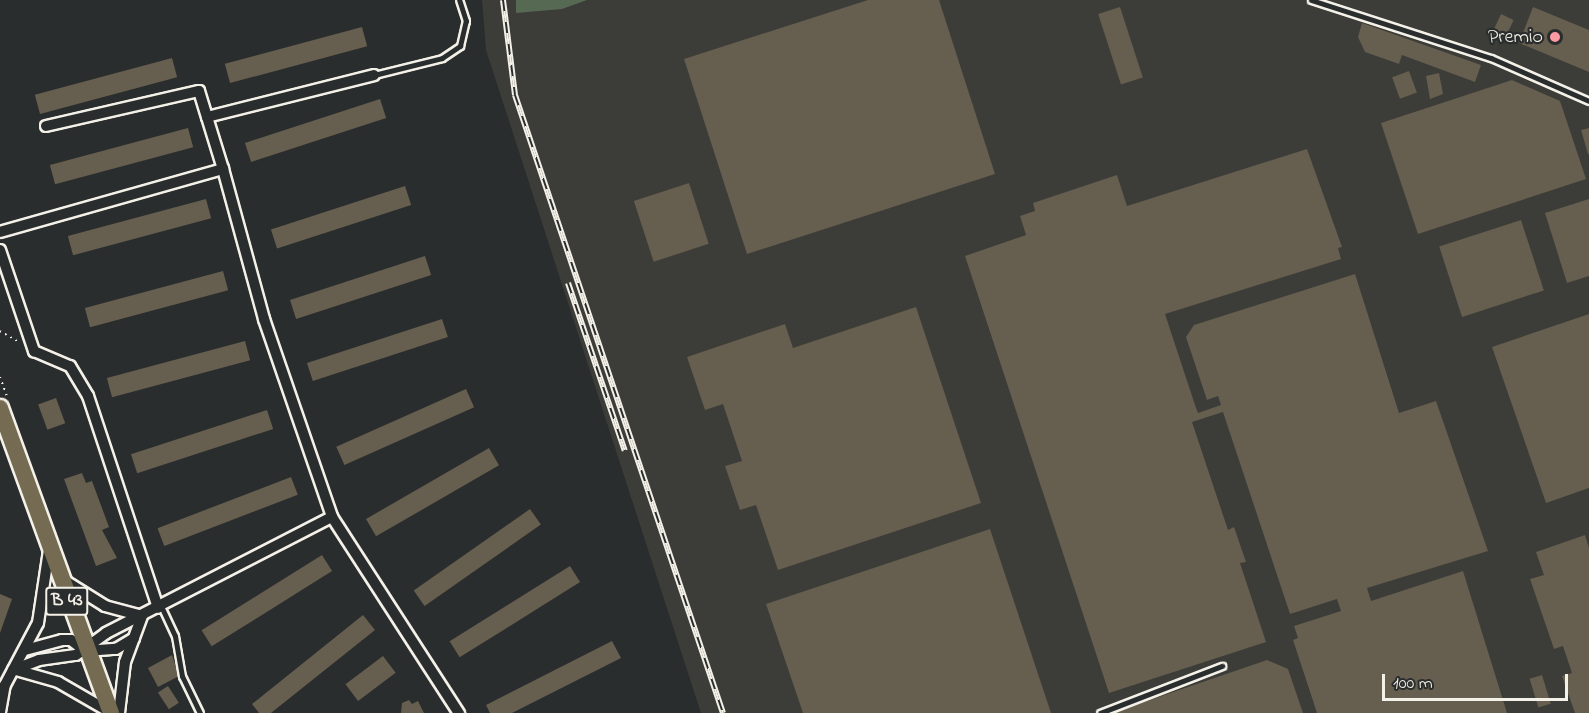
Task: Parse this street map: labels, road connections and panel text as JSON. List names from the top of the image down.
{
  "streets": {
    "main road": ["B 43"]
  },
  "places": ["Premio"],
  "scale_bar": "100 m"
}
